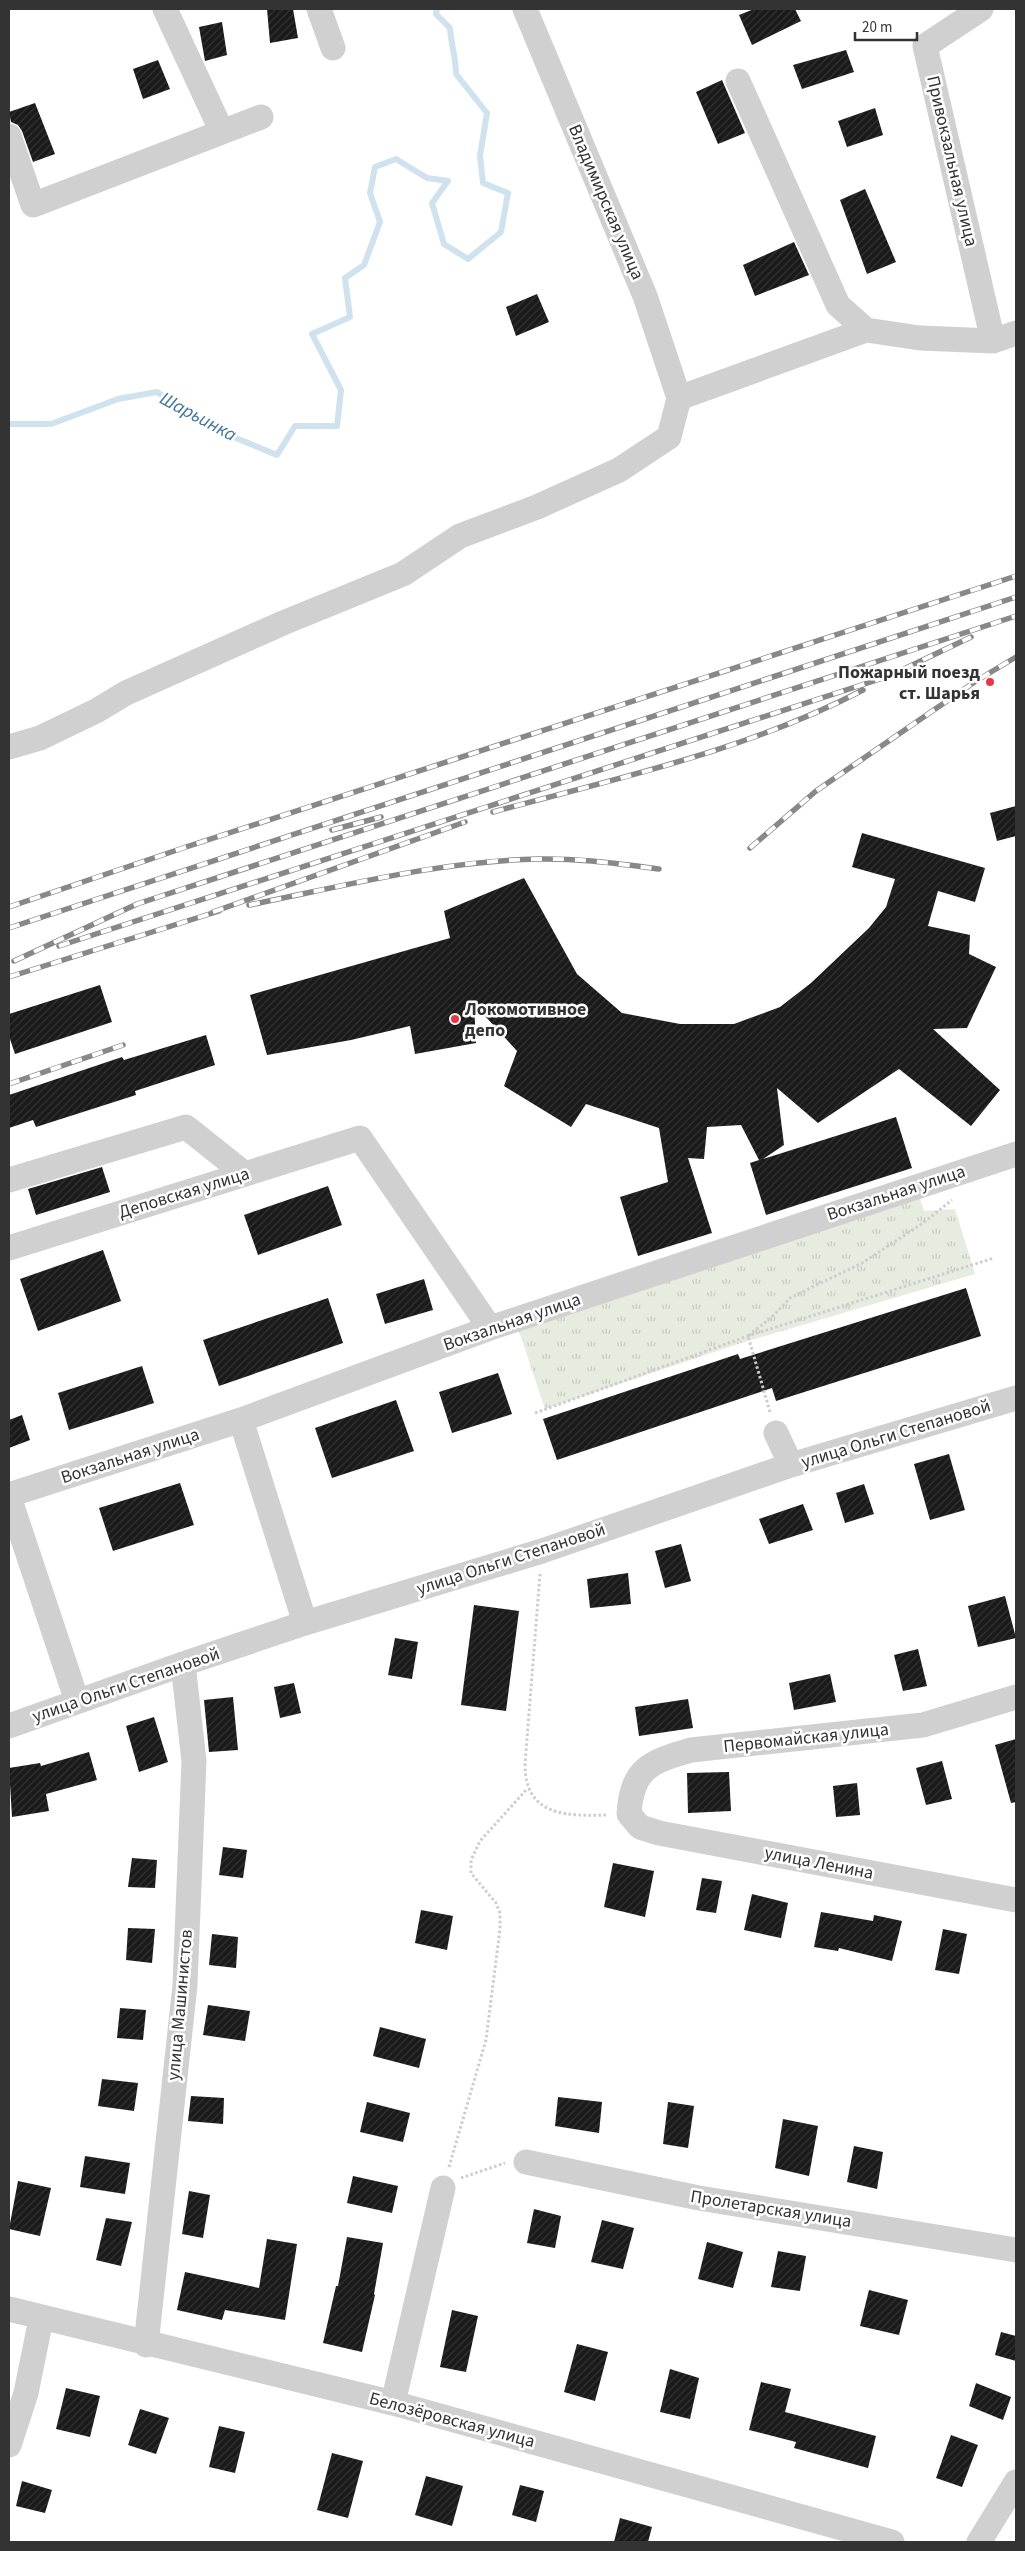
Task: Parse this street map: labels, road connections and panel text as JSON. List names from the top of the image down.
{
  "streets": {
    "street": [
      "Привокзальная улица",
      "Владимирская улица",
      "Деповская улица",
      "Вокзальная улица",
      "улица Ольги Степановой",
      "Первомайская улица",
      "улица Ленина",
      "улица Машинистов",
      "Пролетарская улица",
      "Белозёровская улица"
    ]
  },
  "crossings": [
    ["Деповская улица", "Вокзальная улица"],
    ["улица Ольги Степановой", "улица Машинистов"],
    ["Первомайская улица", "улица Ленина"],
    ["улица Машинистов", "Белозёровская улица"]
  ],
  "water": ["Шарьинка"],
  "places": ["Пожарный поезд ст. Шарья", "Локомотивное депо"],
  "scale_bar": "20 m"
}
